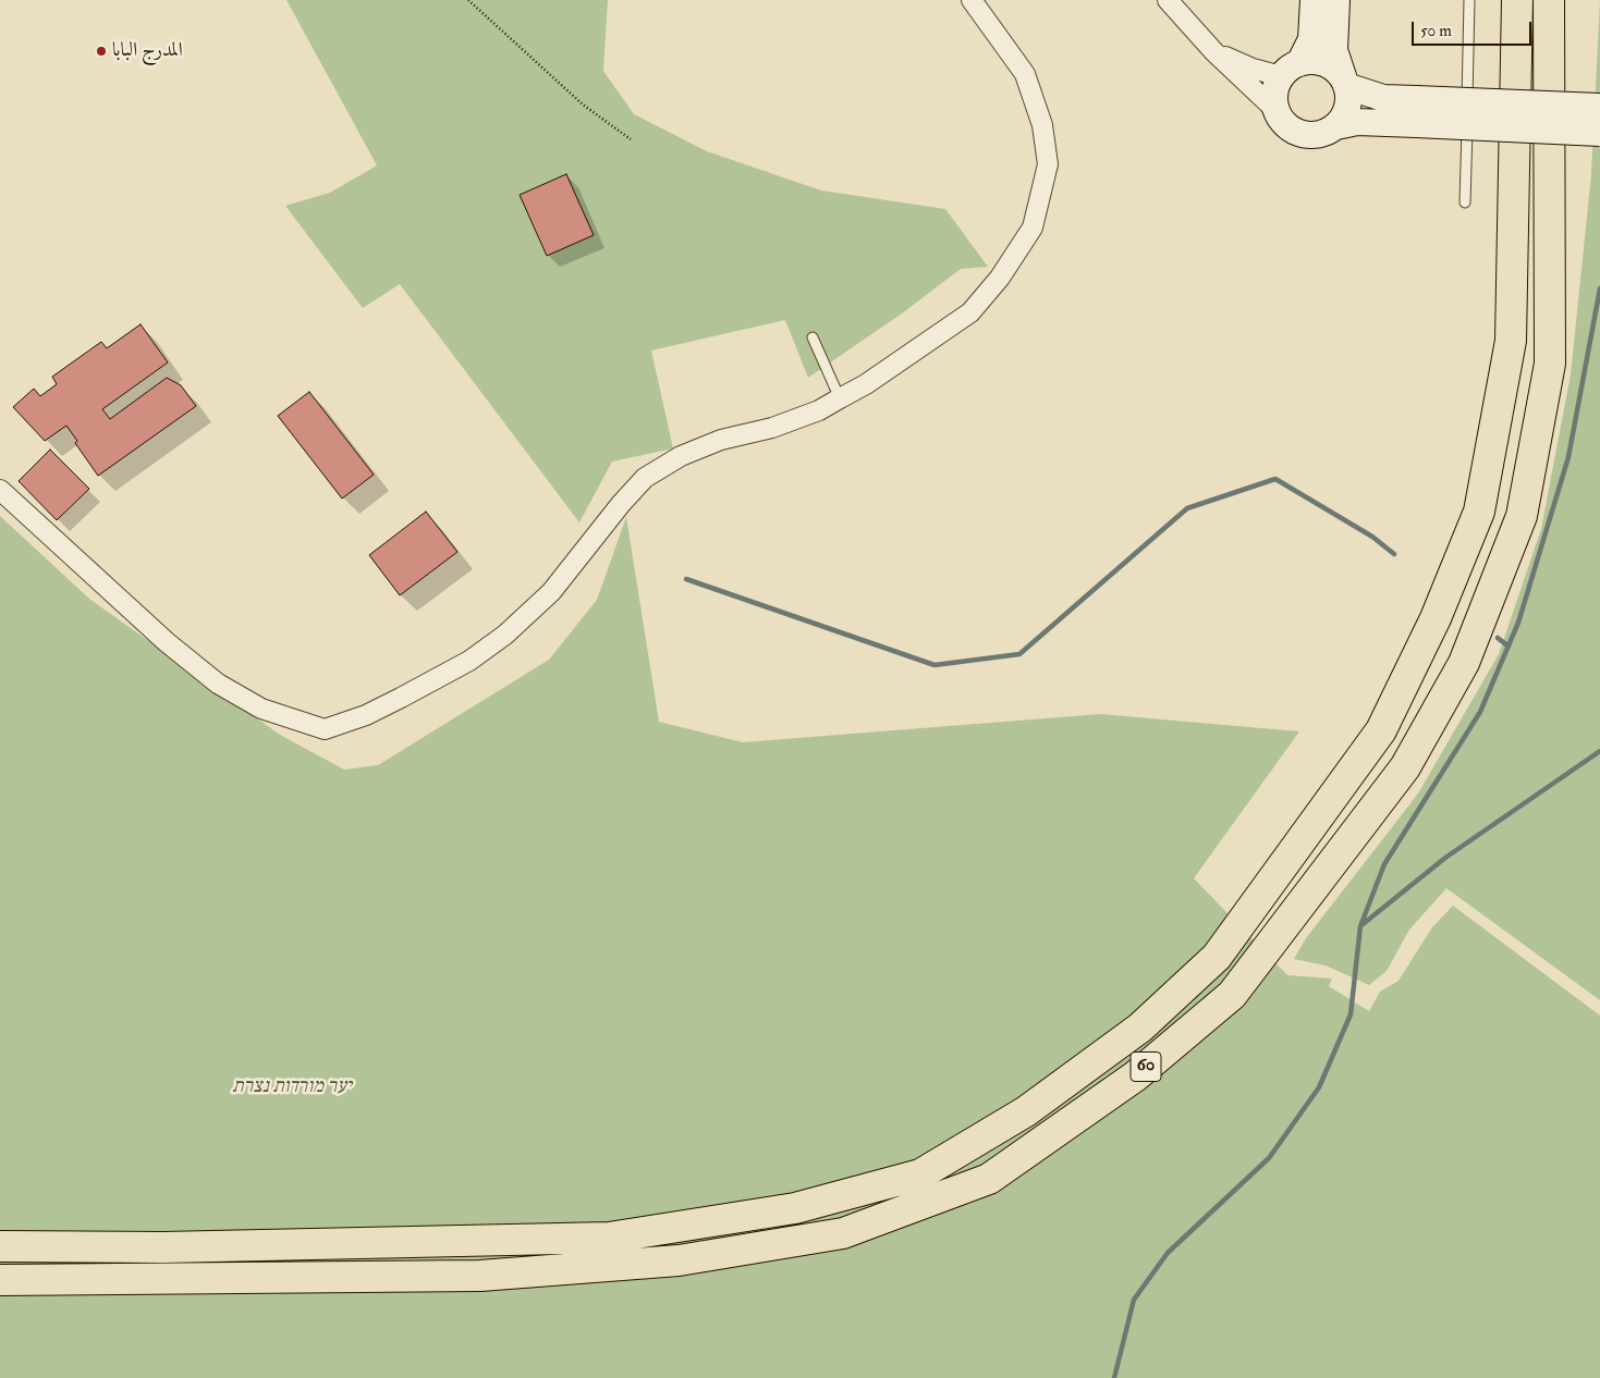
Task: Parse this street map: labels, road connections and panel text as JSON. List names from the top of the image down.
{
  "streets": {
    "highway": ["60"]
  },
  "parks": ["יער מורדות נצרת"],
  "places": ["المدرج البابا"],
  "scale_bar": "50 m"
}
